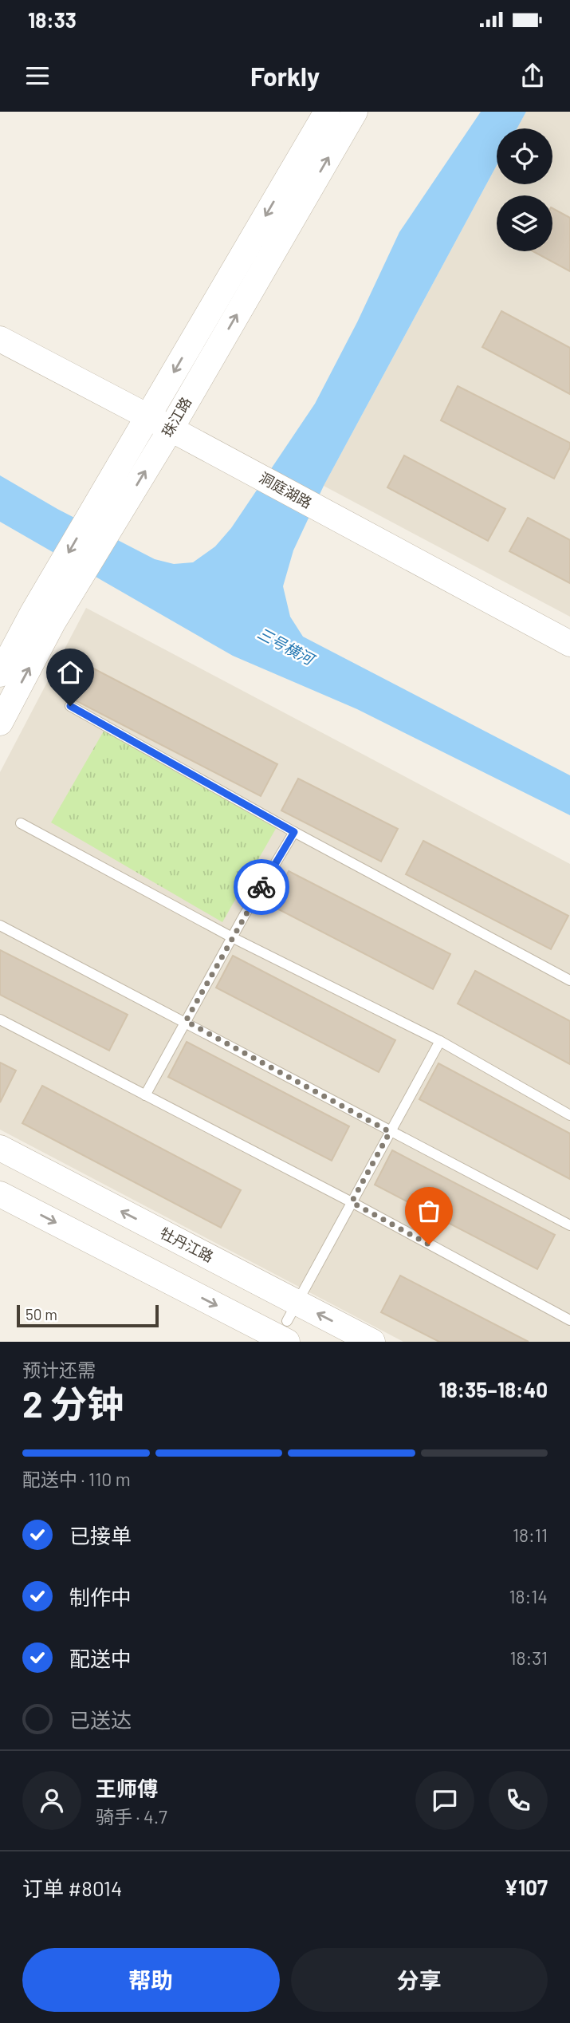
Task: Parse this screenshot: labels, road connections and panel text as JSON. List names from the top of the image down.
{
  "streets": {
    "street": ["珠江路", "洞庭湖路", "牡丹江路"]
  },
  "crossings": [
    ["珠江路", "洞庭湖路"]
  ],
  "water": ["三号横河"],
  "scale_bar": "50 m",
  "page": {
    "status": "18:33",
    "header": "Forkly",
    "scale": "50 m",
    "heading": ["2 分钟", "预计还需", "18:35–18:40"],
    "panel": [
      "王师傅",
      "骑手 · 4.7",
      "订单 #8014",
      "¥107"
    ],
    "bar": "配送中 · 110 m",
    "list": [
      ["已接单", "18:11"],
      ["制作中", "18:14"],
      ["配送中", "18:31"],
      "已送达"
    ],
    "buttons": ["帮助", "分享"]
  }
}
